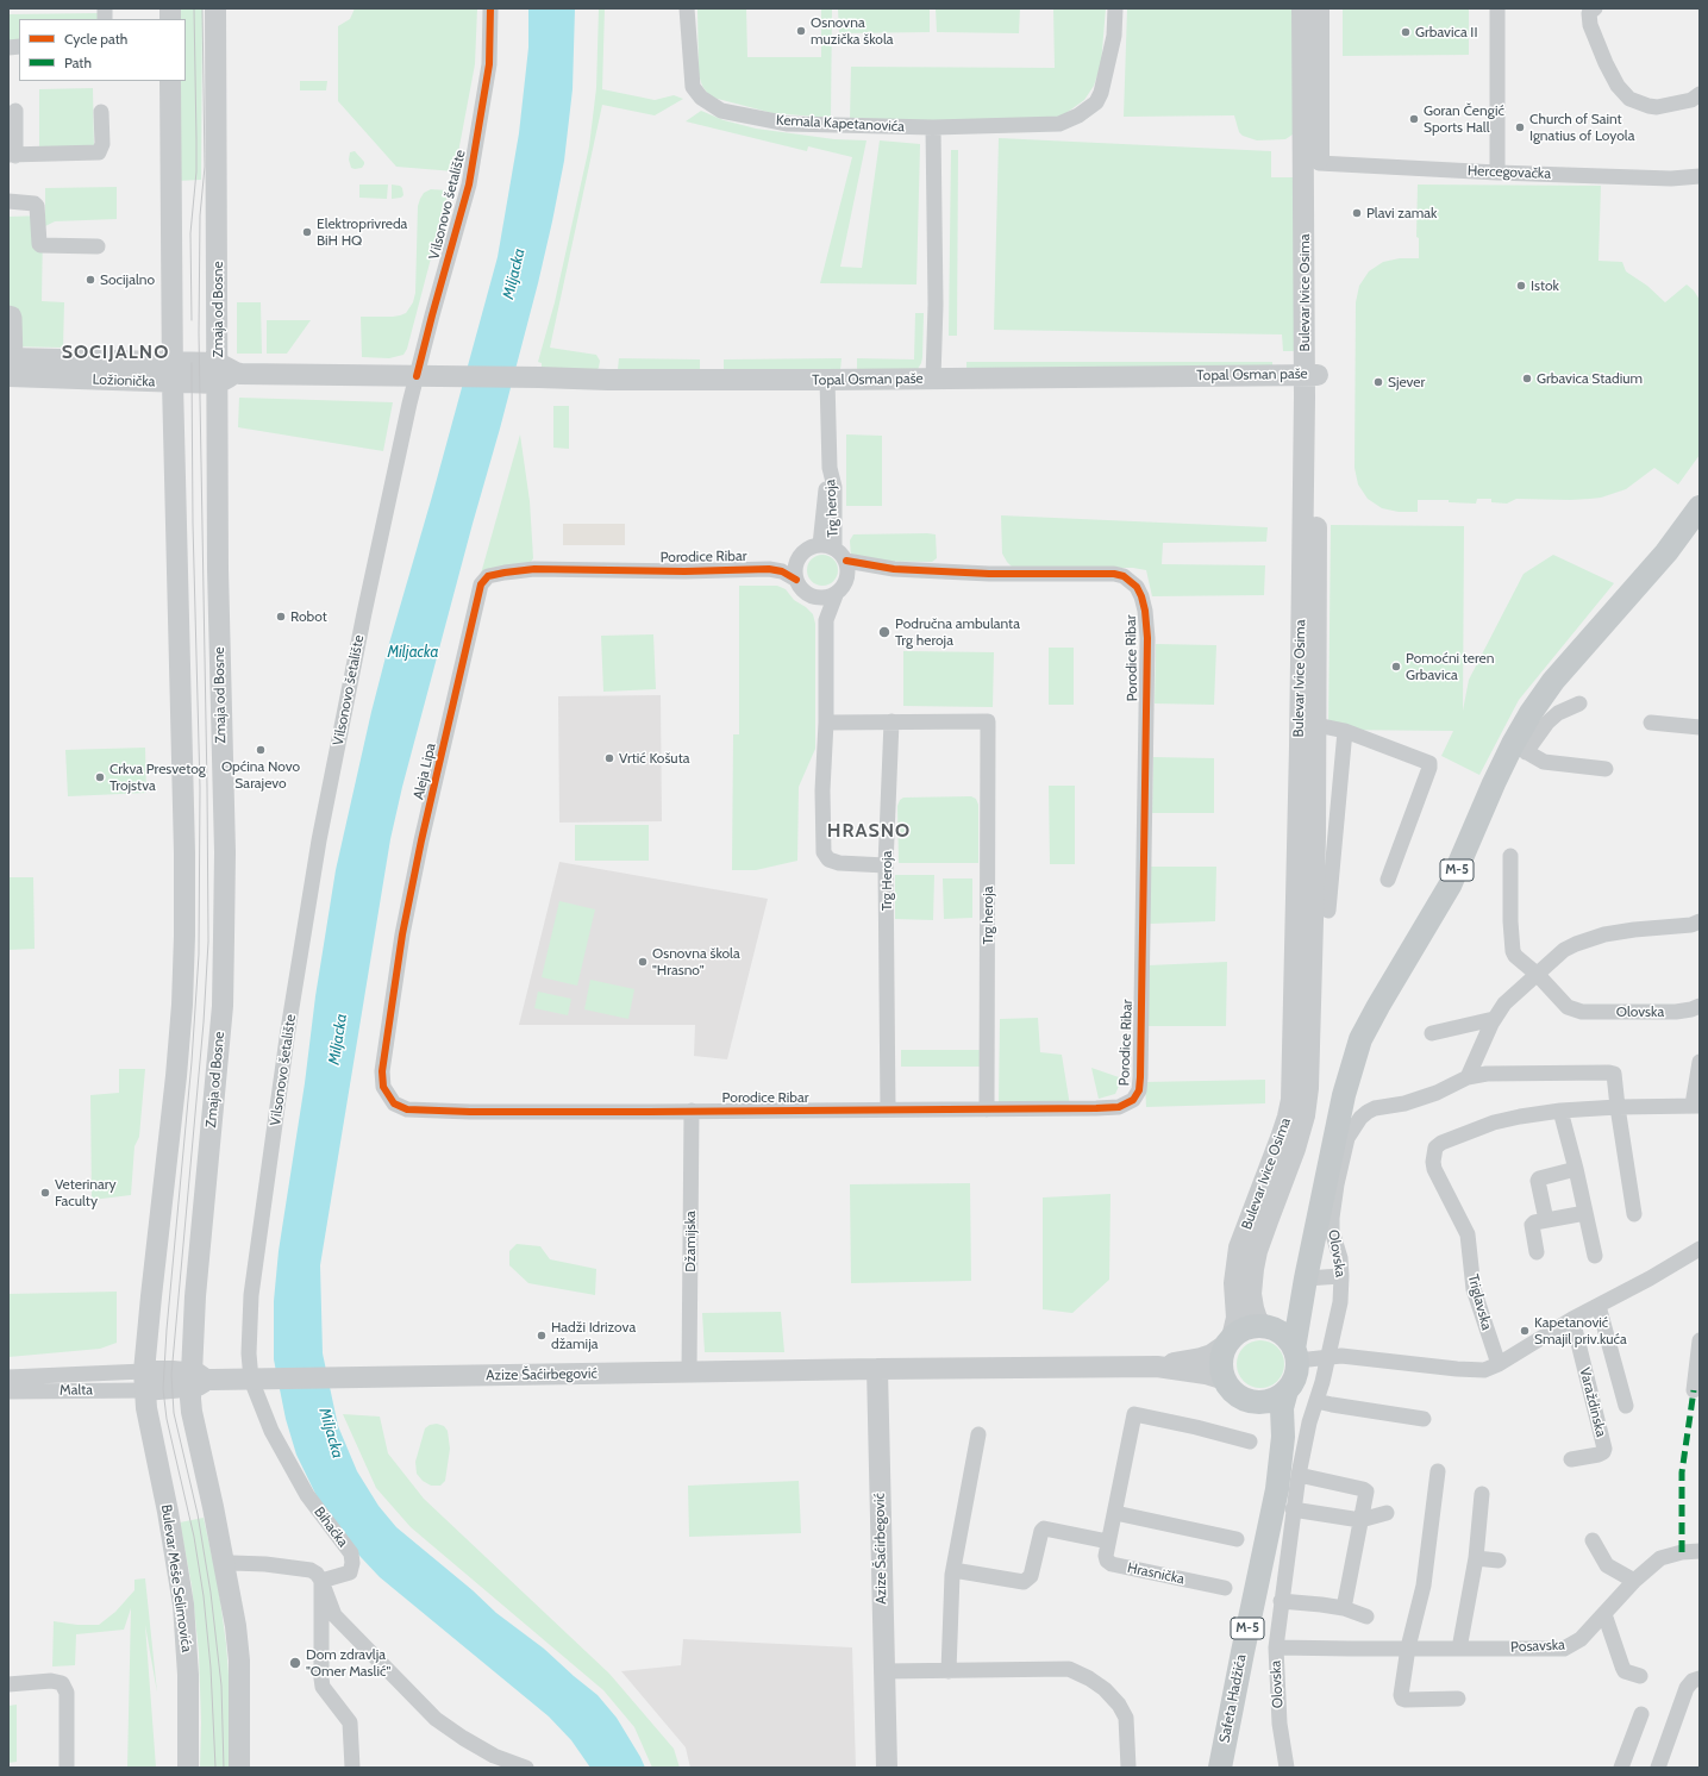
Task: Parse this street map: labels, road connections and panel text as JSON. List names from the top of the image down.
{
  "streets": {
    "main road": [
      "Bulevar Ivice Osima",
      "Zmaja od Bosne",
      "Topal Osman paše",
      "Ložionička",
      "M-5",
      "Azize Šaćirbegović",
      "Bulevar Meše Selimovića",
      "Safeta Hadžića"
    ],
    "street": [
      "Kemala Kapetanovića",
      "Hercegovačka",
      "Vilsonovo šetalište",
      "Trg heroja",
      "Porodice Ribar",
      "Aleja Lipa",
      "Trg Heroja",
      "Olovska",
      "Džamijska",
      "Triglavska",
      "Malta",
      "Varaždinska",
      "Bihaćka",
      "Hrasnička",
      "Posavska"
    ]
  },
  "crossings": [
    ["Hercegovačka", "Bulevar Ivice Osima"],
    ["Vilsonovo šetalište", "Topal Osman paše"],
    ["Vilsonovo šetalište", "Ložionička"],
    ["Vilsonovo šetalište", "Azize Šaćirbegović"],
    ["Vilsonovo šetalište", "Bihaćka"],
    ["Bulevar Ivice Osima", "Topal Osman paše"],
    ["Bulevar Ivice Osima", "M-5"],
    ["Bulevar Ivice Osima", "Azize Šaćirbegović"],
    ["Bulevar Ivice Osima", "Safeta Hadžića"],
    ["Zmaja od Bosne", "Ložionička"],
    ["Zmaja od Bosne", "Azize Šaćirbegović"],
    ["Topal Osman paše", "Ložionička"],
    ["Topal Osman paše", "Trg heroja"],
    ["Trg heroja", "Porodice Ribar"],
    ["Trg heroja", "Trg Heroja"],
    ["Porodice Ribar", "Aleja Lipa"],
    ["Porodice Ribar", "Trg Heroja"],
    ["Porodice Ribar", "Džamijska"],
    ["M-5", "Azize Šaćirbegović"],
    ["M-5", "Safeta Hadžića"],
    ["Olovska", "Triglavska"],
    ["Olovska", "Posavska"],
    ["Džamijska", "Azize Šaćirbegović"],
    ["Azize Šaćirbegović", "Malta"],
    ["Azize Šaćirbegović", "Bihaćka"],
    ["Azize Šaćirbegović", "Bulevar Meše Selimovića"],
    ["Azize Šaćirbegović", "Safeta Hadžića"],
    ["Malta", "Bulevar Meše Selimovića"]
  ],
  "districts": ["SOCIJALNO", "HRASNO"],
  "water": ["Miljacka"],
  "places": [
    "Osnovna muzička škola",
    "Grbavica II",
    "Goran Čengić Sports Hall",
    "Church of Saint Ignatius of Loyola",
    "Plavi zamak",
    "Elektroprivreda BiH HQ",
    "Socijalno",
    "Istok",
    "Grbavica Stadium",
    "Sjever",
    "Robot",
    "Područna ambulanta Trg heroja",
    "Pomoćni teren Grbavica",
    "Općina Novo Sarajevo",
    "Vrtić Košuta",
    "Crkva Presvetog Trojstva",
    "Osnovna škola \"Hrasno\"",
    "Veterinary Faculty",
    "Kapetanović Smajil priv.kuća",
    "Hadži Idrizova džamija",
    "Dom zdravlja \"Omer Maslić\""
  ],
  "legend": ["Cycle path", "Path"]
}
